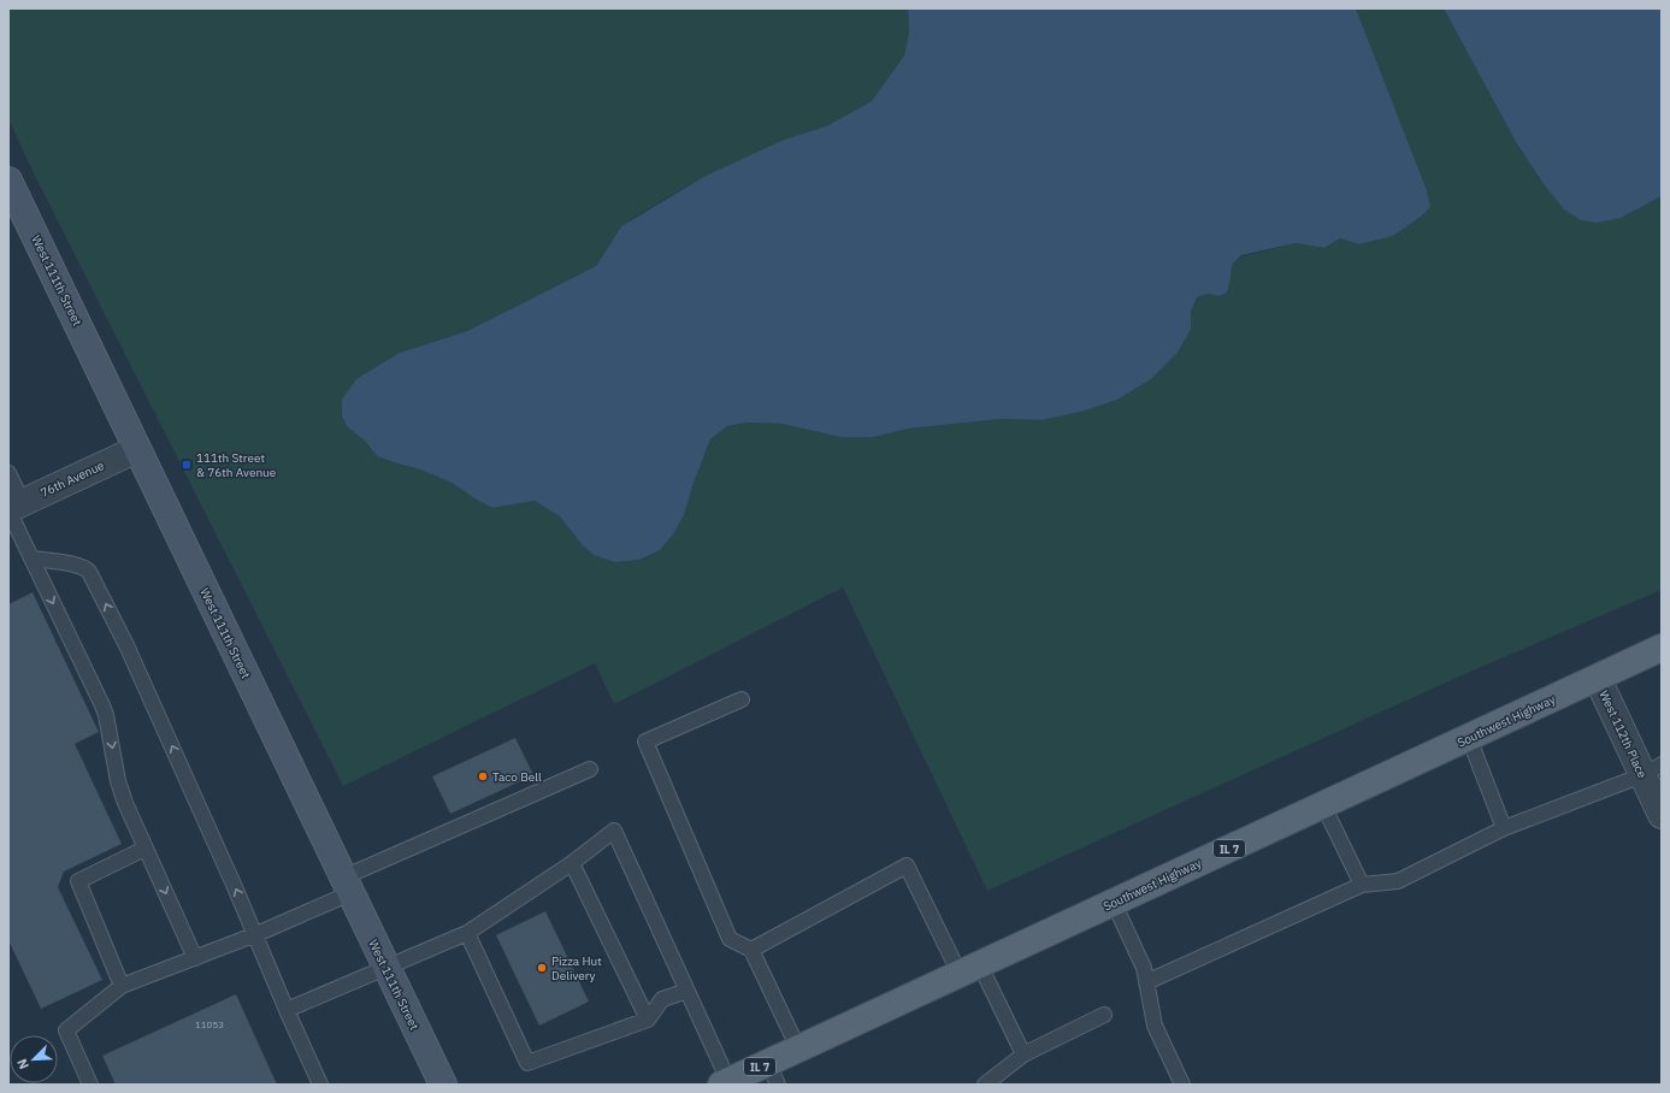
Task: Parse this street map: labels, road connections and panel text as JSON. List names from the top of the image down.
{
  "streets": {
    "main road": ["West 111th Street", "Southwest Highway", "IL 7"],
    "street": ["76th Avenue", "West 112th Place"]
  },
  "crossings": [
    ["West 111th Street", "76th Avenue"],
    ["Southwest Highway", "West 112th Place"]
  ],
  "places": {
    "transit": ["111th Street & 76th Avenue"],
    "other": ["Taco Bell", "Pizza Hut Delivery"]
  },
  "house_numbers": ["11053"],
  "north": "bottom left"
}
